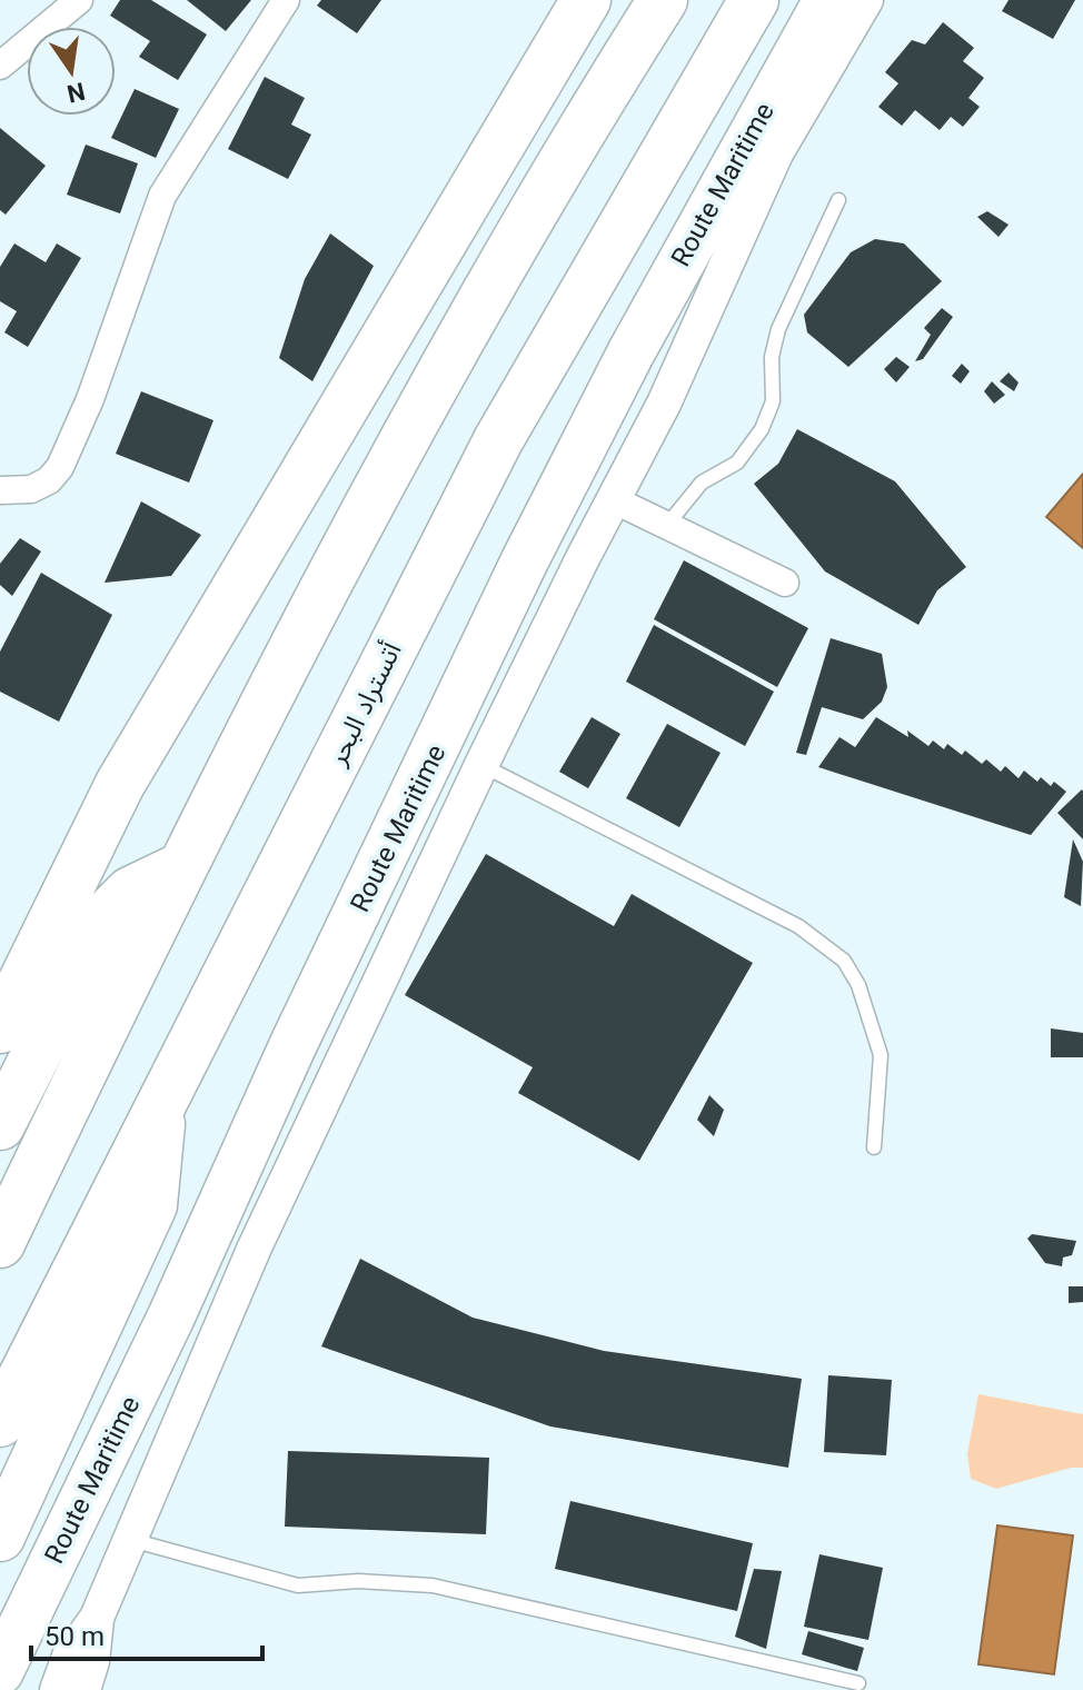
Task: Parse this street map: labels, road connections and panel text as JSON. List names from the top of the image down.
{
  "streets": {
    "highway": ["Route Maritime", "أتستراد البحر"]
  },
  "scale_bar": "50 m",
  "north": "bottom"
}
